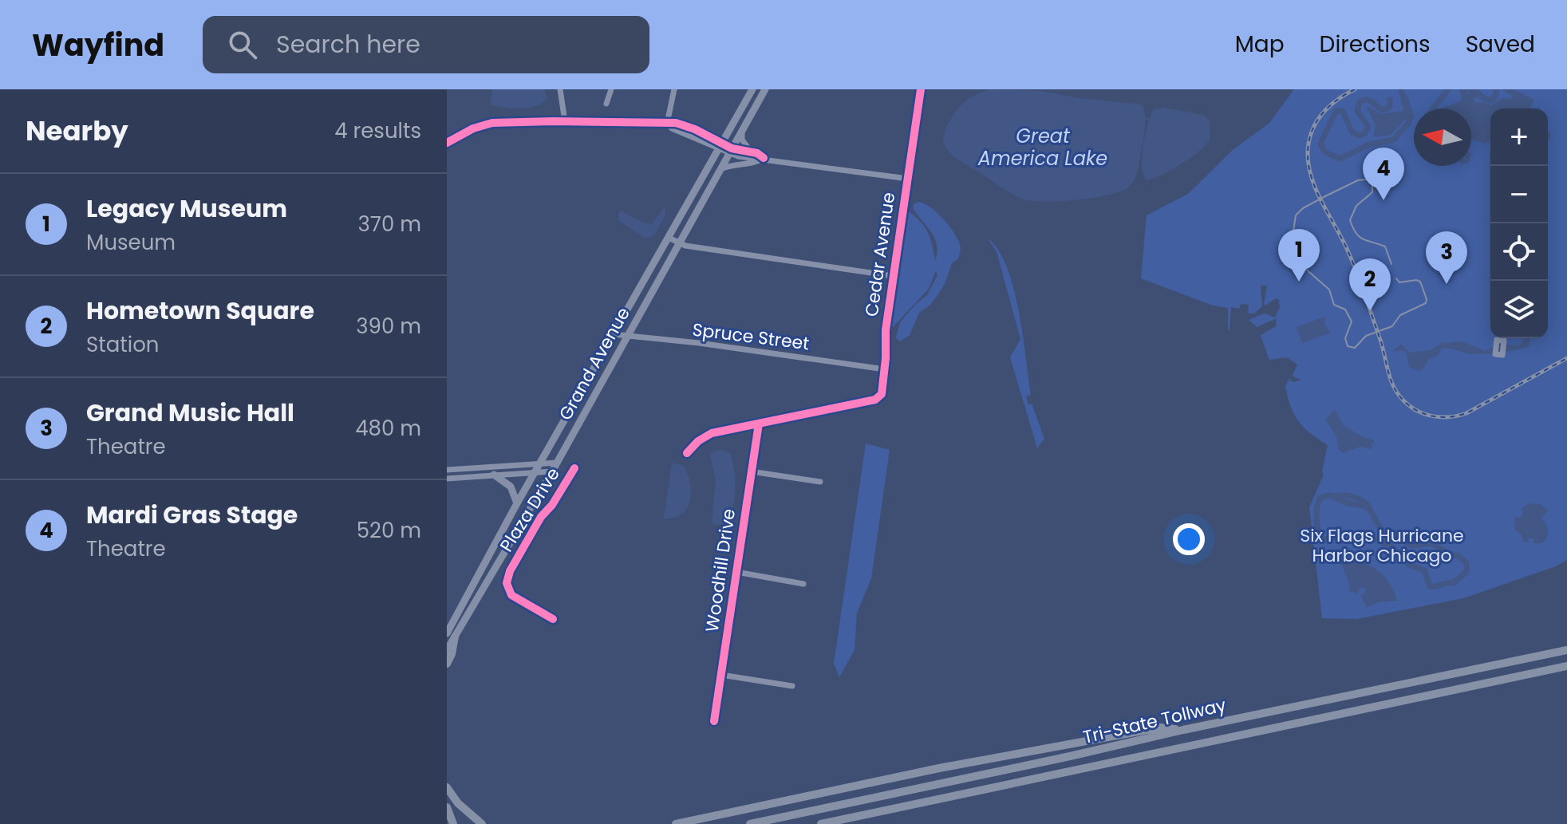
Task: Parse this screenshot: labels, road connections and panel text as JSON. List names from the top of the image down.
{
  "streets": {
    "highway": ["Tri-State Tollway"],
    "main road": ["Grand Avenue"],
    "street": [
      "Cedar Avenue",
      "Spruce Street",
      "Plaza Drive",
      "Woodhill Drive"
    ]
  },
  "crossings": [
    ["Cedar Avenue", "Spruce Street"],
    ["Cedar Avenue", "Woodhill Drive"],
    ["Spruce Street", "Grand Avenue"]
  ],
  "water": ["Great America Lake"],
  "parks": ["Six Flags Hurricane Harbor Chicago"],
  "north": "left",
  "page": {
    "header": "Wayfind",
    "search": "Search here",
    "nav": ["Map", "Directions", "Saved"],
    "heading": ["Nearby", "4 results"],
    "map_buttons": ["+", "−"],
    "pins": [
      "4",
      "1",
      "3",
      "2"
    ],
    "list": [
      {
        "mark": "1",
        "name": "Legacy Museum",
        "note": "Museum",
        "value": "370 m"
      },
      {
        "mark": "2",
        "name": "Hometown Square",
        "note": "Station",
        "value": "390 m"
      },
      {
        "mark": "3",
        "name": "Grand Music Hall",
        "note": "Theatre",
        "value": "480 m"
      },
      {
        "mark": "4",
        "name": "Mardi Gras Stage",
        "note": "Theatre",
        "value": "520 m"
      }
    ]
  }
}
